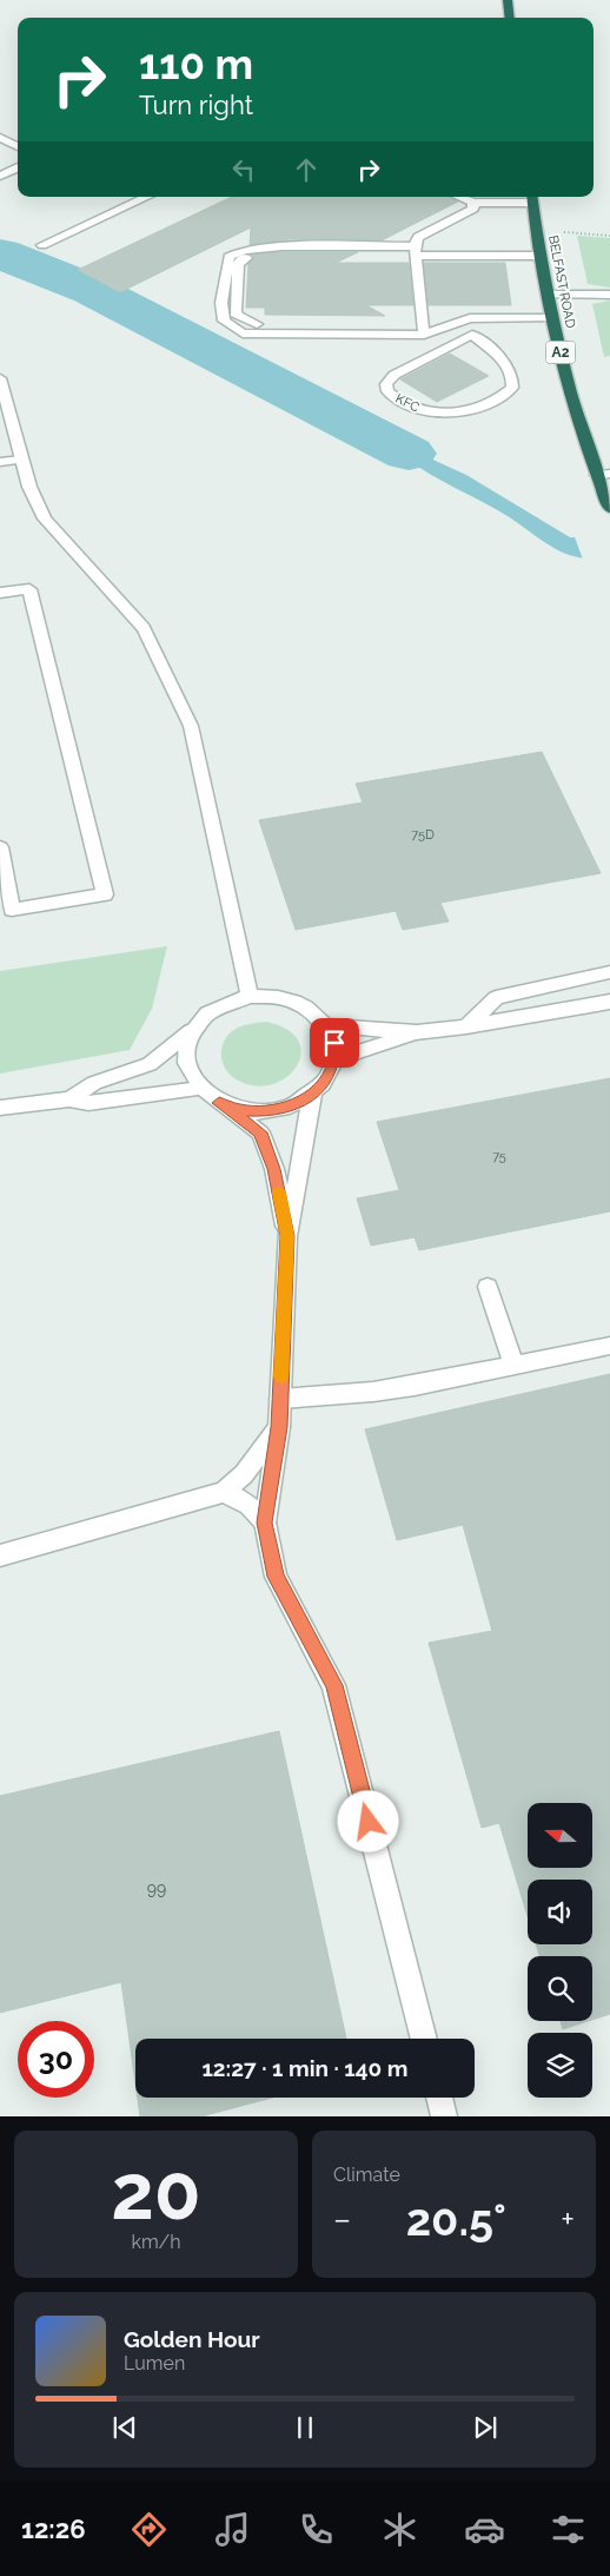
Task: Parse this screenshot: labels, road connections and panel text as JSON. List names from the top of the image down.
{
  "streets": {
    "highway": ["BELFAST ROAD", "A2"],
    "street": ["KFC"]
  },
  "house_numbers": ["75D", "75", "99"],
  "north": "left",
  "page": {
    "turn": ["110 m", "Turn right"],
    "limit": "30",
    "trip": "12:27 · 1 min · 140 m",
    "tile": [
      ["20", "km/h"],
      "Climate"
    ],
    "heat": ["−", "20.5°", "+"],
    "song": ["Golden Hour", "Lumen"],
    "tabs": "12:26"
  }
}
